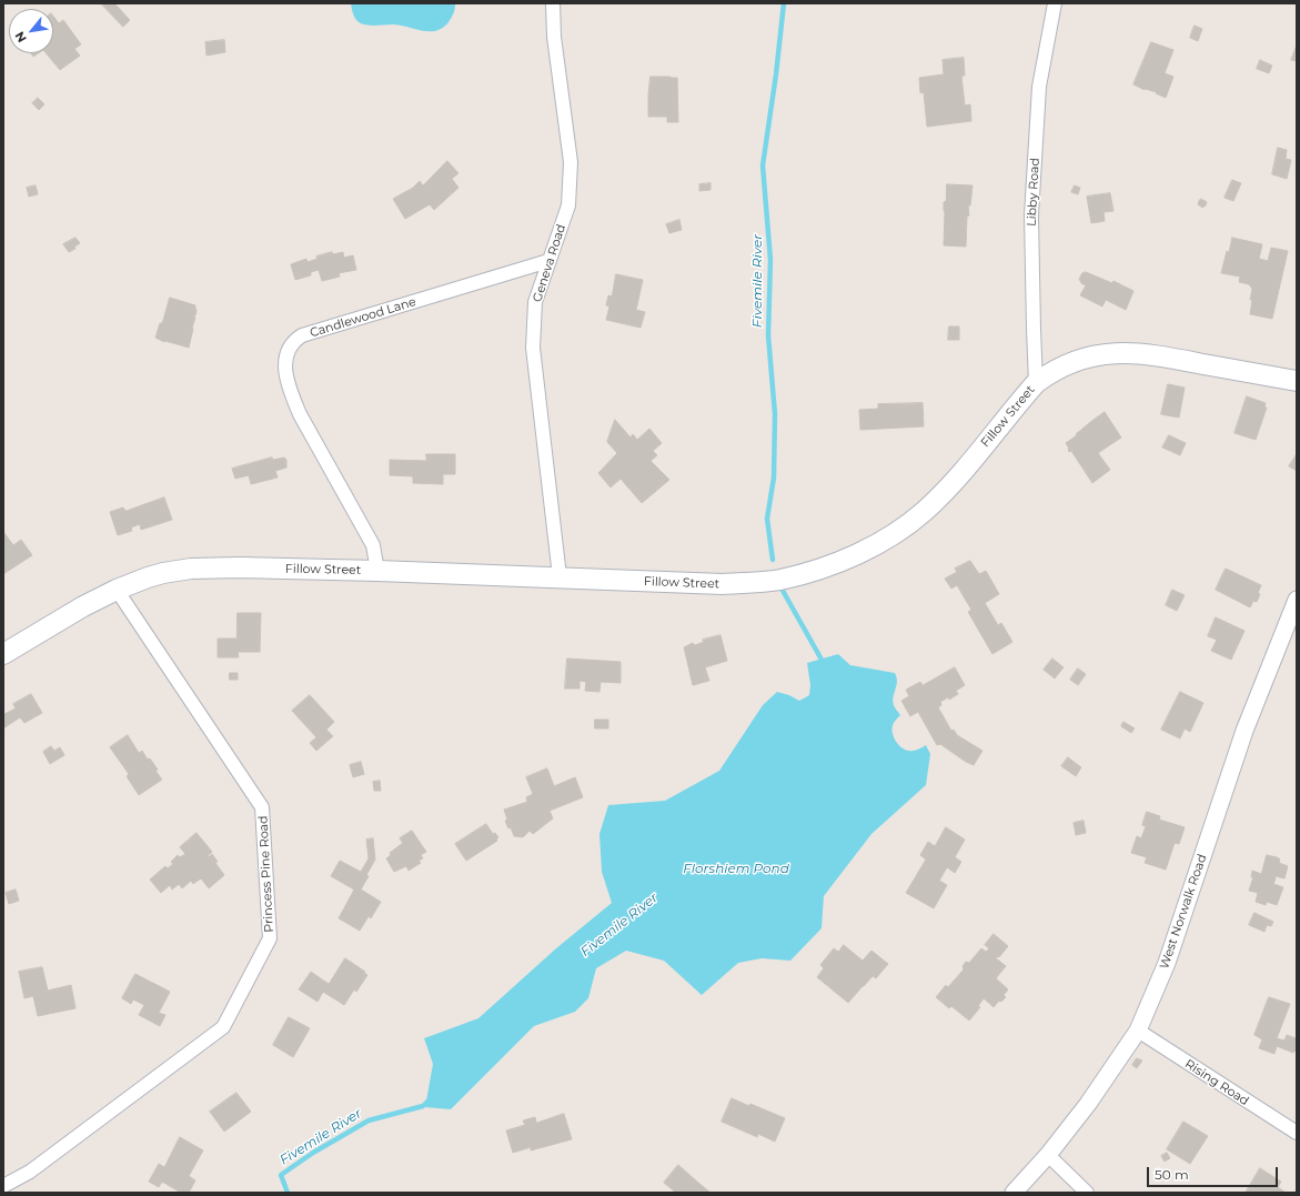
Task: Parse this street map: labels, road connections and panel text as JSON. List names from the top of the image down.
{
  "streets": {
    "main road": ["Fillow Street"],
    "street": [
      "Libby Road",
      "Geneva Road",
      "Candlewood Lane",
      "Princess Pine Road",
      "West Norwalk Road",
      "Rising Road"
    ]
  },
  "crossings": [
    ["Libby Road", "Fillow Street"],
    ["Geneva Road", "Candlewood Lane"],
    ["Geneva Road", "Fillow Street"],
    ["Candlewood Lane", "Fillow Street"],
    ["Fillow Street", "Princess Pine Road"],
    ["West Norwalk Road", "Rising Road"]
  ],
  "water": ["Fivemile River", "Florshiem Pond"],
  "scale_bar": "50 m",
  "north": "bottom left"
}
